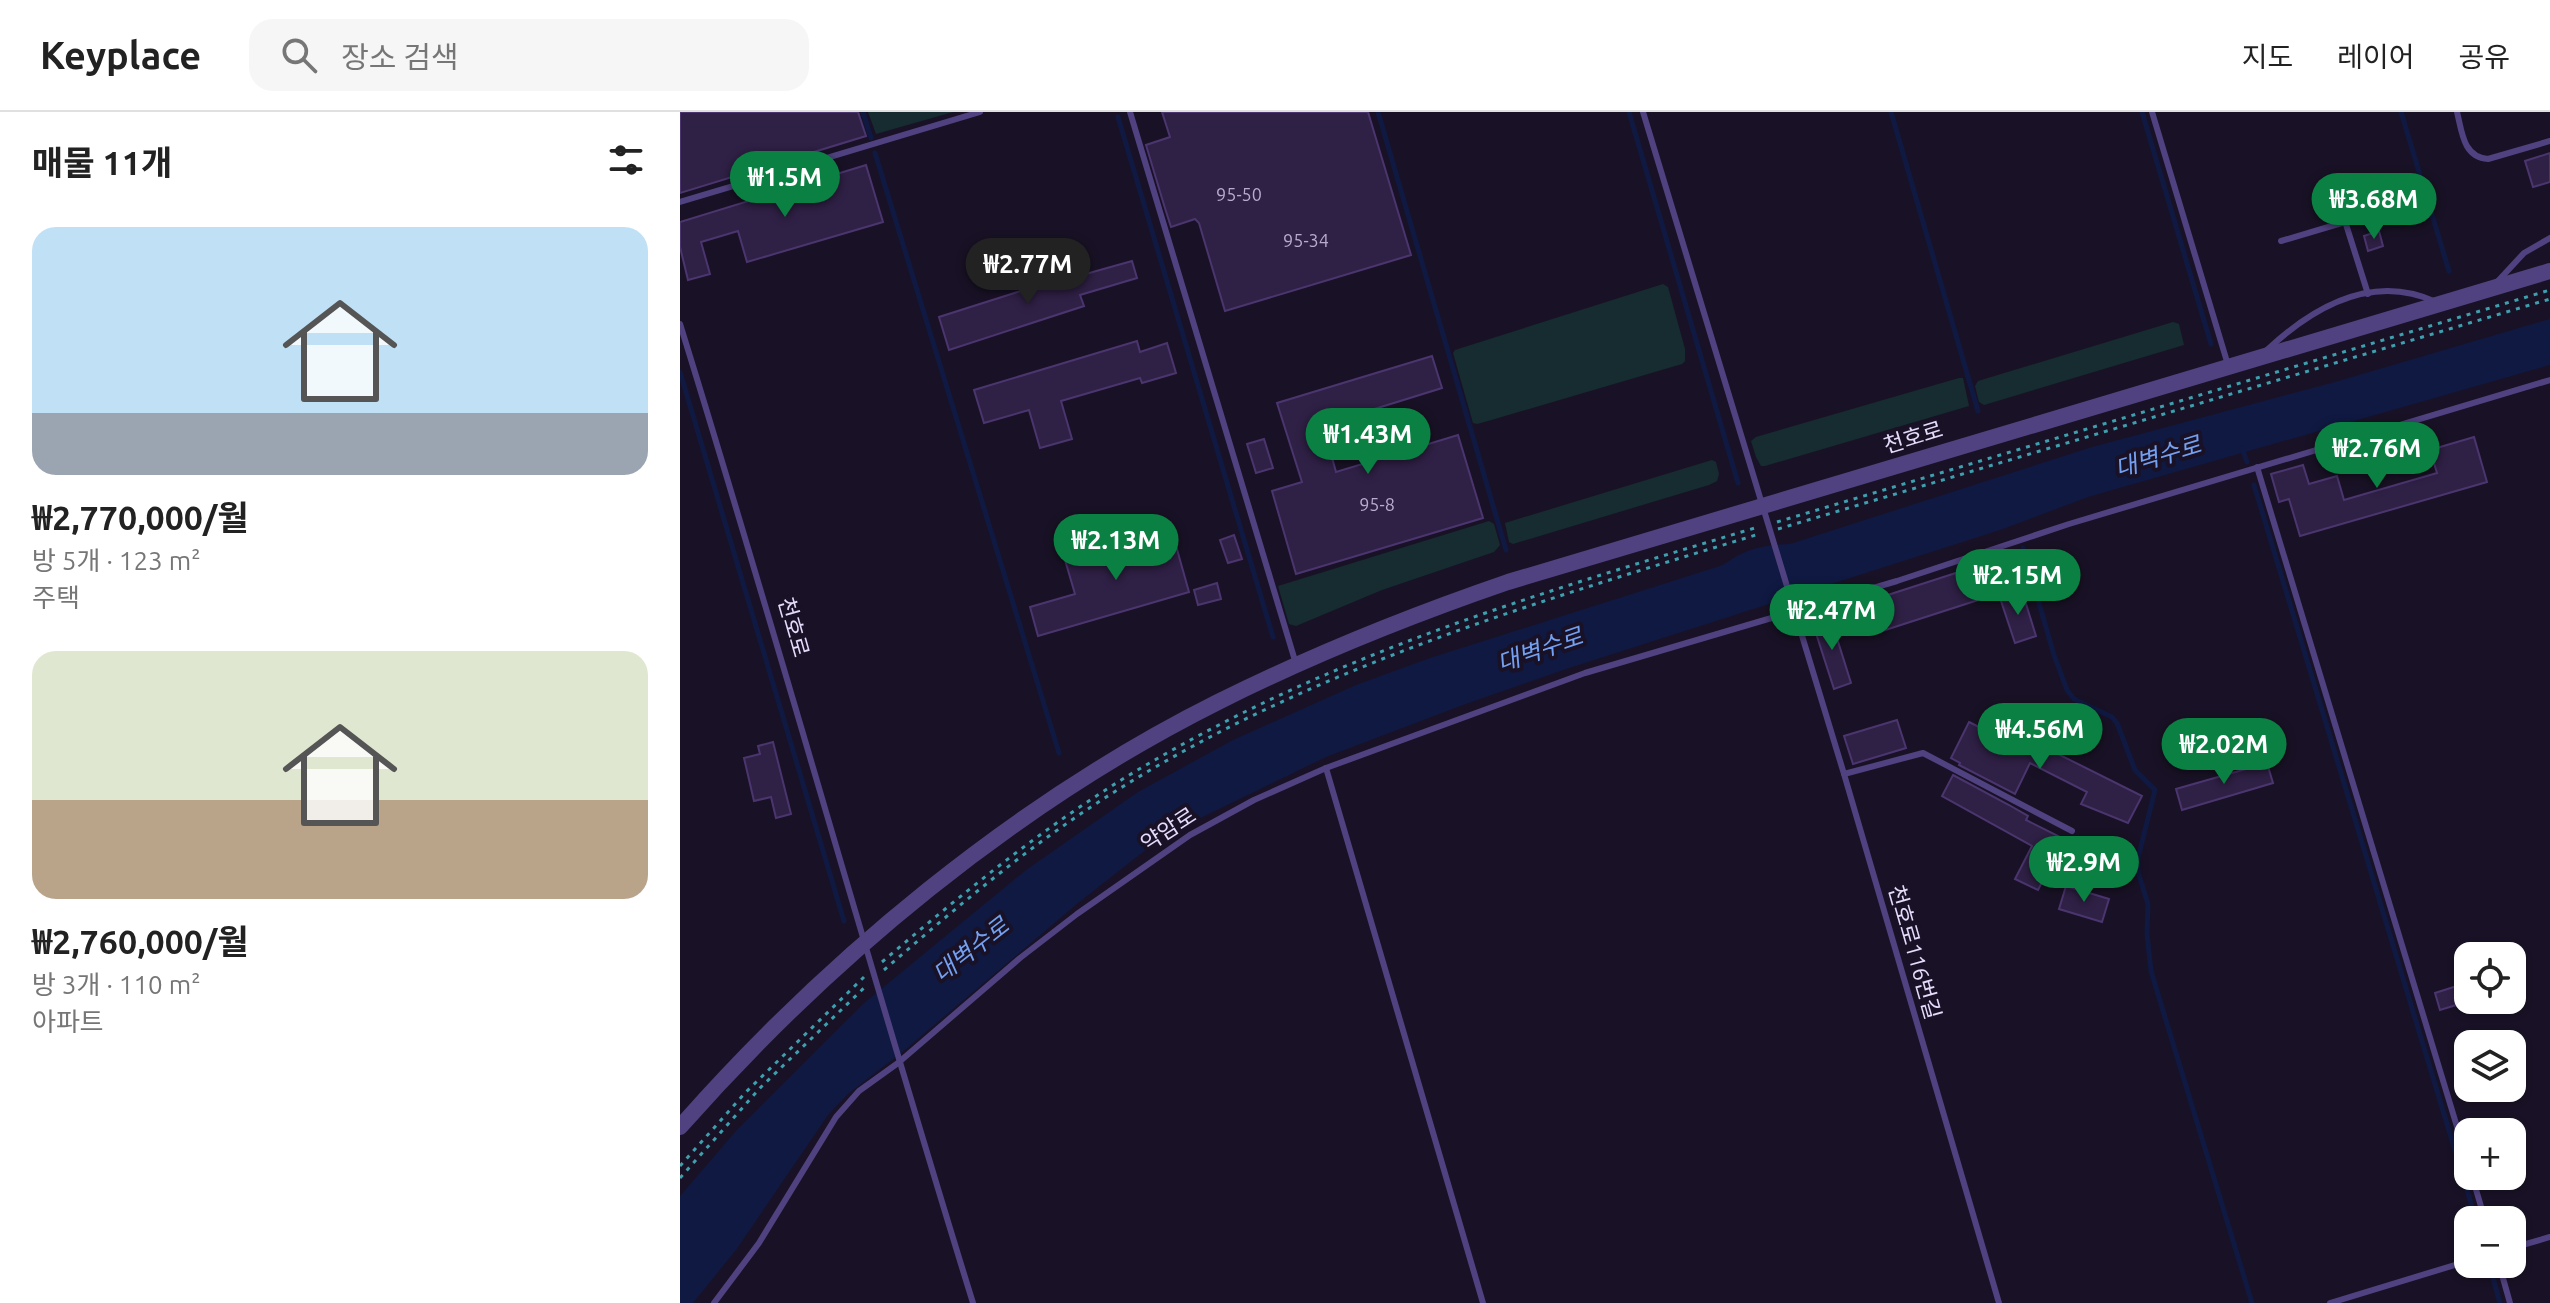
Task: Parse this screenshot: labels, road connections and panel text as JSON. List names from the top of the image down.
{
  "streets": {
    "street": ["천호로"],
    "lane": ["약암로", "천호로116번길"]
  },
  "crossings": [
    ["천호로", "천호로116번길"],
    ["약암로", "천호로116번길"]
  ],
  "water": ["대벽수로"],
  "house_numbers": ["95-50", "95-34", "95-8"],
  "page": {
    "header": "Keyplace",
    "search": "장소 검색",
    "nav": ["지도", "레이어", "공유"],
    "heading": "매물 11개",
    "price": [
      "₩1.5M",
      "₩3.68M",
      "₩2.77M",
      "₩1.43M",
      "₩2.76M",
      "₩2.13M",
      "₩2.15M",
      "₩2.47M",
      "₩4.56M",
      "₩2.02M",
      "₩2.9M"
    ],
    "list": [
      {
        "name": "₩2,770,000/월",
        "note": "방 5개 · 123 m² · 주택"
      },
      {
        "name": "₩2,760,000/월",
        "note": "방 3개 · 110 m² · 아파트"
      }
    ],
    "map_buttons": ["+", "−"]
  }
}
